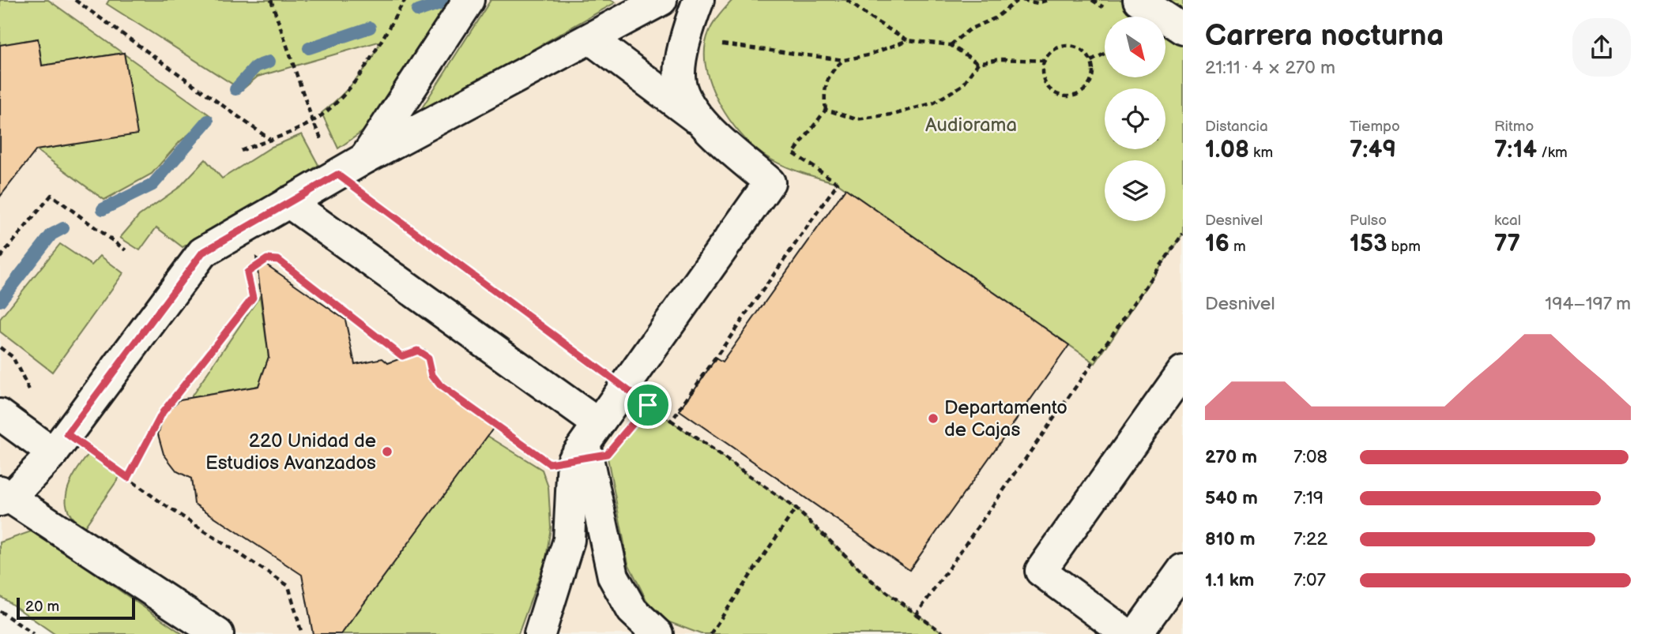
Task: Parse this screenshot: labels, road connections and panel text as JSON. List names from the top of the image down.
{
  "parks": ["Audiorama"],
  "places": ["Departamento de Cajas", "220 Unidad de Estudios Avanzados"],
  "scale_bar": "20 m",
  "north": "bottom right",
  "page": {
    "heading": ["Carrera nocturna", "21:11 · 4 × 270 m"],
    "stats": [
      ["Distancia", "1.08 km"],
      ["Tiempo", "7:49"],
      ["Ritmo", "7:14 /km"],
      ["Desnivel", "16 m"],
      ["Pulso", "153 bpm"],
      ["kcal", "77"]
    ],
    "chart": ["Desnivel", "194–197 m"],
    "list": [
      {
        "name": "270 m",
        "note": "7:08"
      },
      {
        "name": "540 m",
        "note": "7:19"
      },
      {
        "name": "810 m",
        "note": "7:22"
      },
      {
        "name": "1.1 km",
        "note": "7:07"
      }
    ],
    "scale": "20 m"
  }
}
